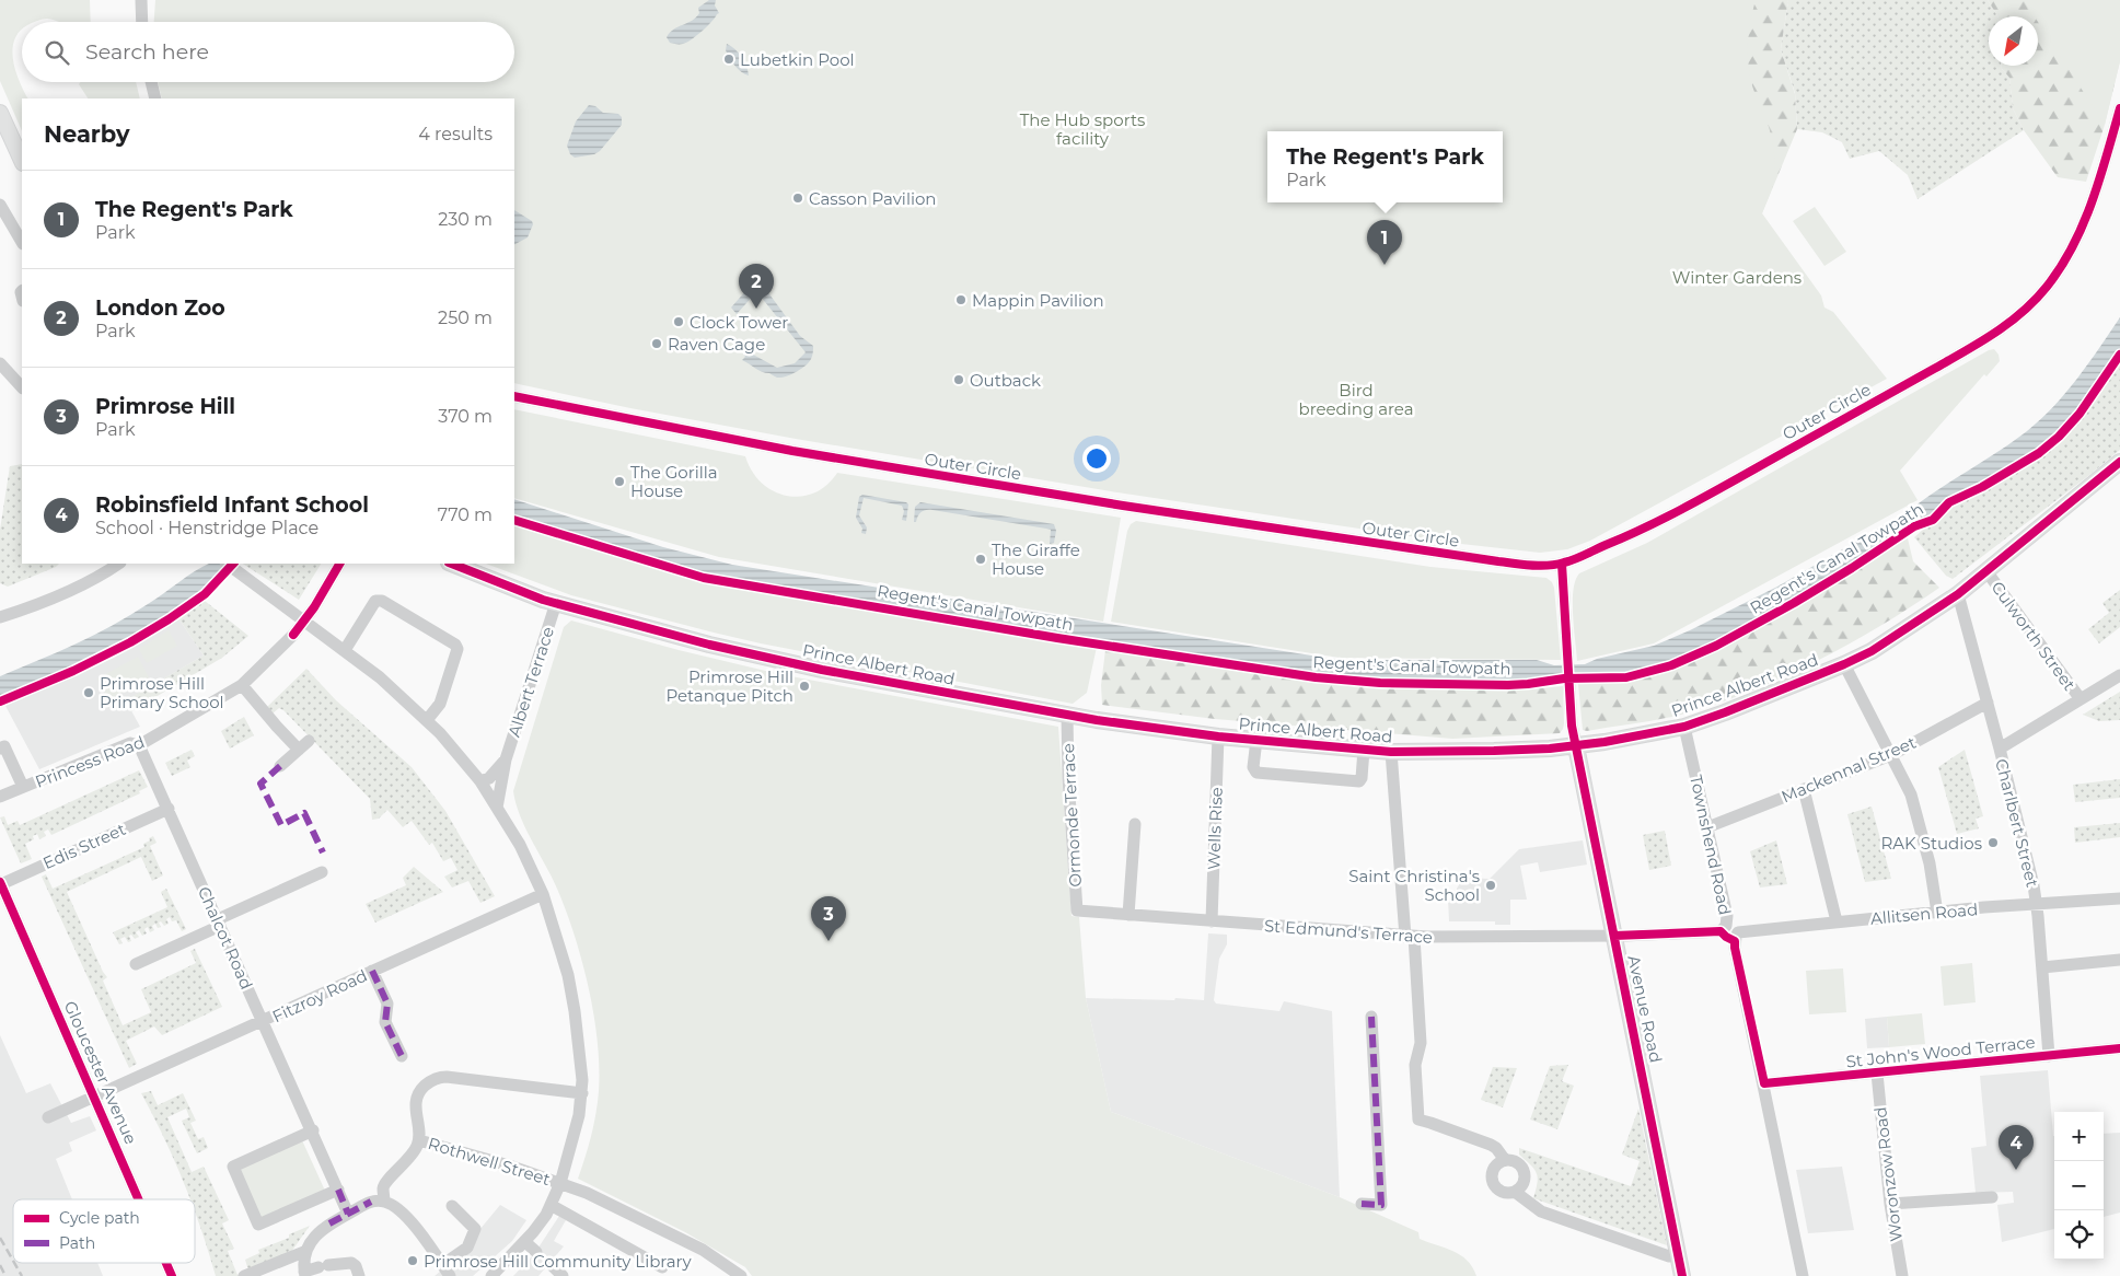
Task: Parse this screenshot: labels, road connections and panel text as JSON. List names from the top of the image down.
{
  "streets": {
    "main road": ["Prince Albert Road", "Avenue Road"],
    "street": [
      "Outer Circle",
      "Culworth Street",
      "Albert Terrace",
      "Princess Road",
      "Mackennal Street",
      "Ormonde Terrace",
      "Charlbert Street",
      "Wells Rise",
      "Townshend Road",
      "Edis Street",
      "Allitsen Road",
      "St Edmund's Terrace",
      "Chalcot Road",
      "Fitzroy Road",
      "St John's Wood Terrace",
      "Gloucester Avenue",
      "Rothwell Street",
      "Woronzow Road"
    ],
    "cycle path": ["Regent's Canal Towpath"]
  },
  "crossings": [
    ["Outer Circle", "Avenue Road"],
    ["Culworth Street", "Prince Albert Road"],
    ["Prince Albert Road", "Albert Terrace"],
    ["Prince Albert Road", "Ormonde Terrace"],
    ["Prince Albert Road", "Charlbert Street"],
    ["Prince Albert Road", "Wells Rise"],
    ["Prince Albert Road", "Townshend Road"],
    ["Prince Albert Road", "Avenue Road"],
    ["Princess Road", "Chalcot Road"],
    ["Mackennal Street", "Charlbert Street"],
    ["Mackennal Street", "Townshend Road"],
    ["Ormonde Terrace", "St Edmund's Terrace"],
    ["Charlbert Street", "Allitsen Road"],
    ["Charlbert Street", "St John's Wood Terrace"],
    ["Wells Rise", "St Edmund's Terrace"],
    ["Townshend Road", "St Edmund's Terrace"],
    ["Townshend Road", "Avenue Road"],
    ["Edis Street", "Chalcot Road"],
    ["Edis Street", "Gloucester Avenue"],
    ["Allitsen Road", "St John's Wood Terrace"],
    ["St Edmund's Terrace", "Avenue Road"],
    ["Chalcot Road", "Fitzroy Road"],
    ["Fitzroy Road", "Gloucester Avenue"],
    ["St John's Wood Terrace", "Woronzow Road"]
  ],
  "parks": ["The Hub sports facility", "Winter Gardens", "Bird breeding area"],
  "places": [
    "Lubetkin Pool",
    "Casson Pavilion",
    "Mappin Pavilion",
    "Clock Tower",
    "Raven Cage",
    "Outback",
    "The Gorilla House",
    "The Giraffe House",
    "Primrose Hill Petanque Pitch",
    "Primrose Hill Primary School",
    "RAK Studios",
    "Saint Christina's School",
    "Primrose Hill Community Library"
  ],
  "legend": ["Cycle path", "Path"],
  "north": "bottom left",
  "page": {
    "search": "Search here",
    "heading": ["Nearby", "4 results"],
    "popup": ["The Regent's Park", "Park"],
    "list": [
      {
        "mark": "1",
        "name": "The Regent's Park",
        "note": "Park",
        "value": "230 m"
      },
      {
        "mark": "2",
        "name": "London Zoo",
        "note": "Park",
        "value": "250 m"
      },
      {
        "mark": "3",
        "name": "Primrose Hill",
        "note": "Park",
        "value": "370 m"
      },
      {
        "mark": "4",
        "name": "Robinsfield Infant School",
        "note": "School · Henstridge Place",
        "value": "770 m"
      }
    ],
    "pins": [
      "1",
      "2",
      "3",
      "4"
    ],
    "map_buttons": ["+", "−"]
  }
}
